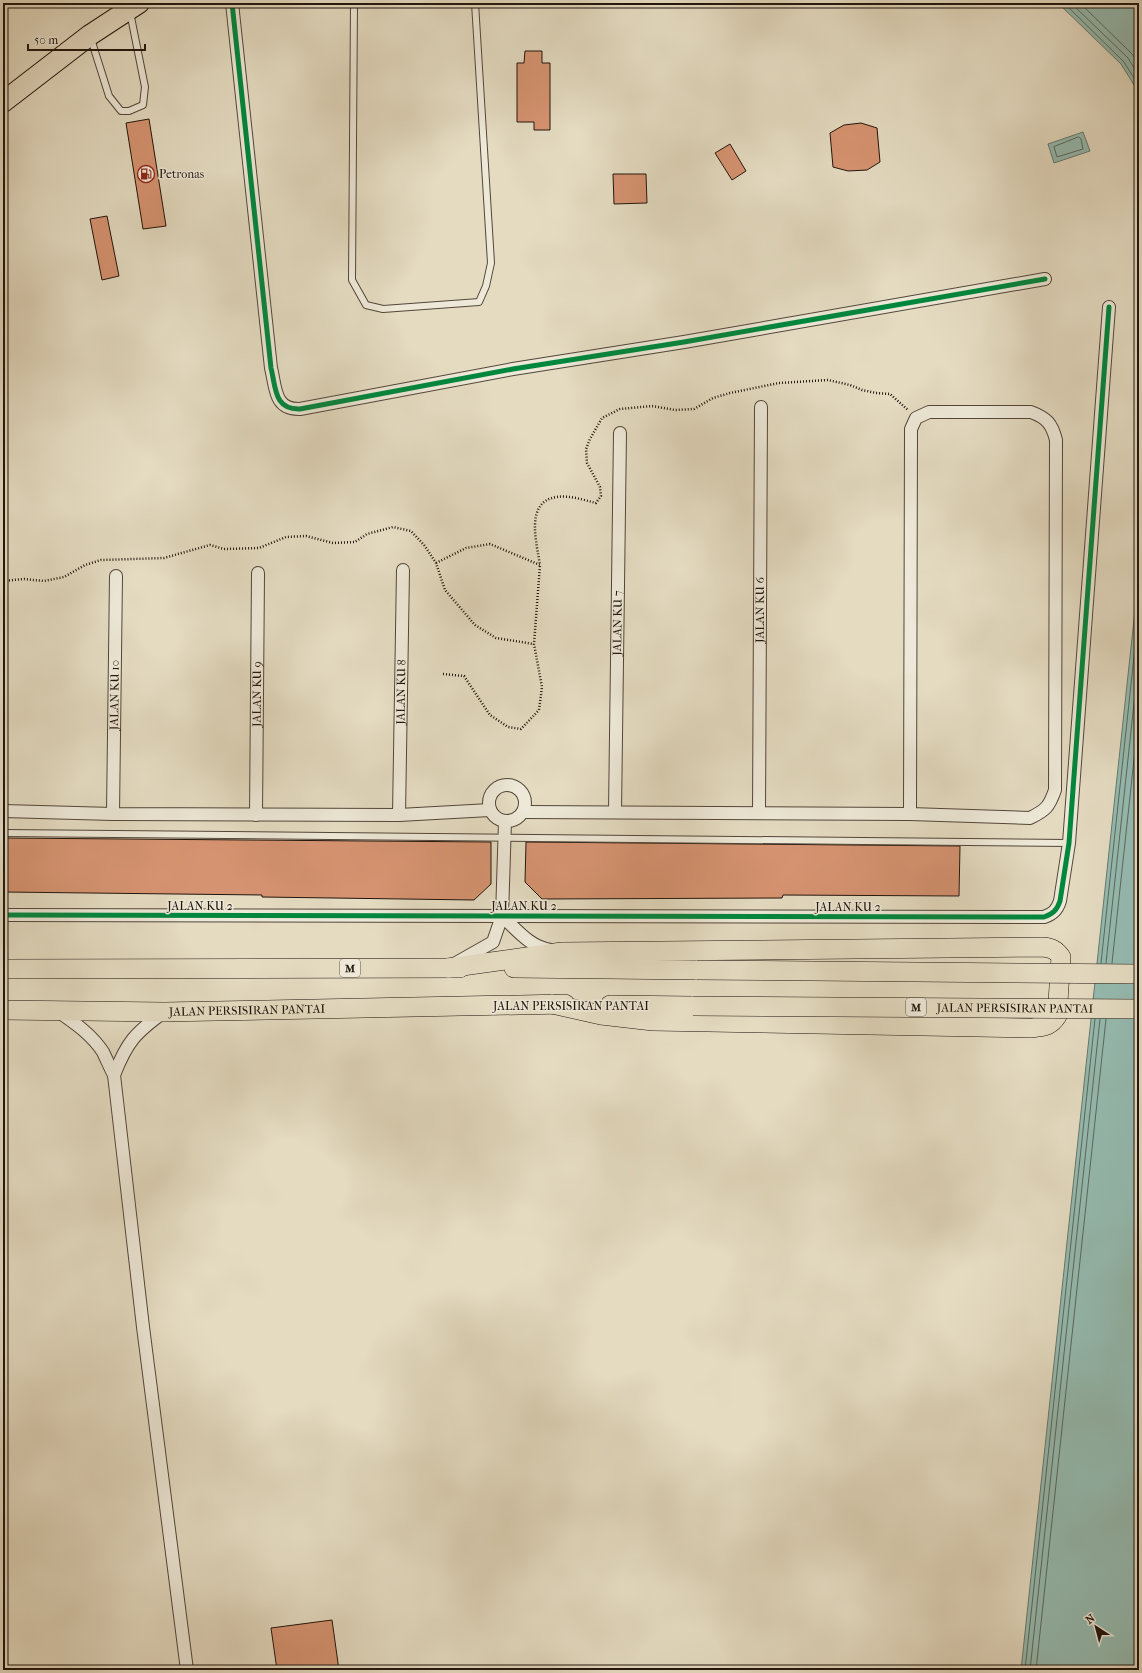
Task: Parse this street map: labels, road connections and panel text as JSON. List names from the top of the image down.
{
  "streets": {
    "main road": ["M", "JALAN PERSISIRAN PANTAI"],
    "street": [
      "JALAN KU 6",
      "JALAN KU 7",
      "JALAN KU 8",
      "JALAN KU 9",
      "JALAN KU 10",
      "JALAN KU 2"
    ]
  },
  "places": {
    "fuel station": ["Petronas"]
  },
  "scale_bar": "50 m",
  "north": "top left"
}
